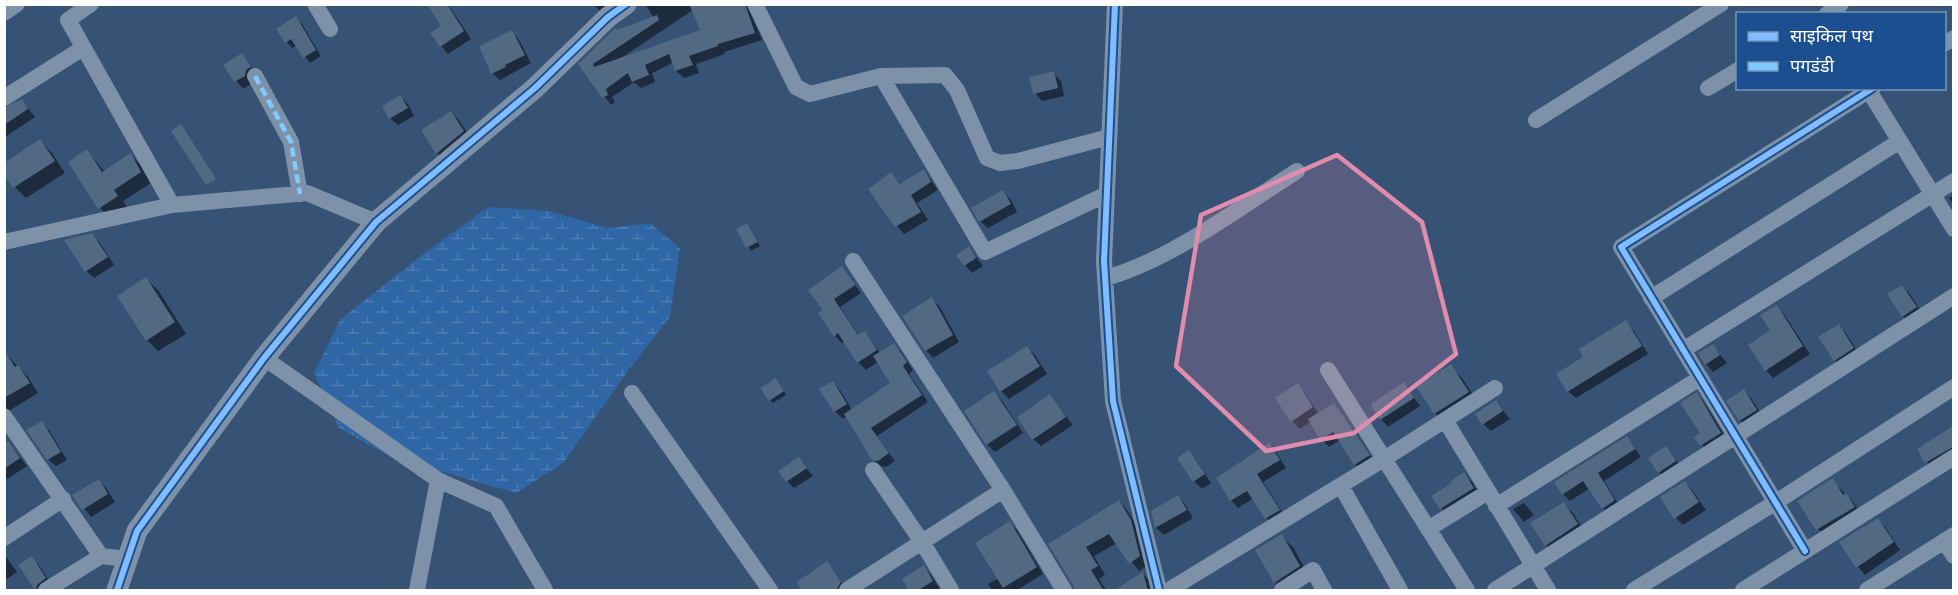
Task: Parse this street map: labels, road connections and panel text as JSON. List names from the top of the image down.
{
  "legend": ["साइकिल पथ", "पगडंडी"]
}
